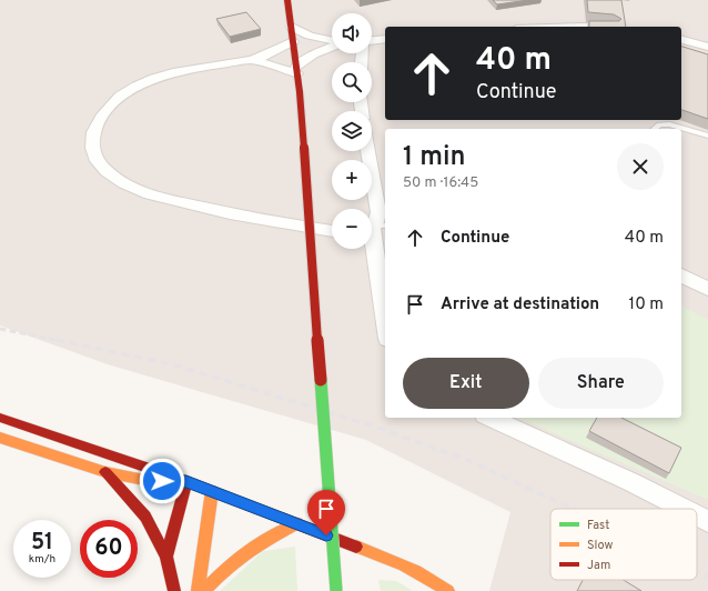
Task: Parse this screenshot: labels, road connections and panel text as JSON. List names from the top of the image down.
{
  "legend": ["Fast", "Slow", "Jam"],
  "page": {
    "map_buttons": ["+", "−"],
    "turn": ["40 m", "Continue"],
    "heading": ["1 min", "50 m · 16:45"],
    "list": [
      {
        "name": "Continue",
        "value": "40 m"
      },
      {
        "name": "Arrive at destination",
        "value": "10 m"
      }
    ],
    "buttons": ["Exit", "Share"],
    "speed": "51 km/h",
    "limit": "60"
  }
}
